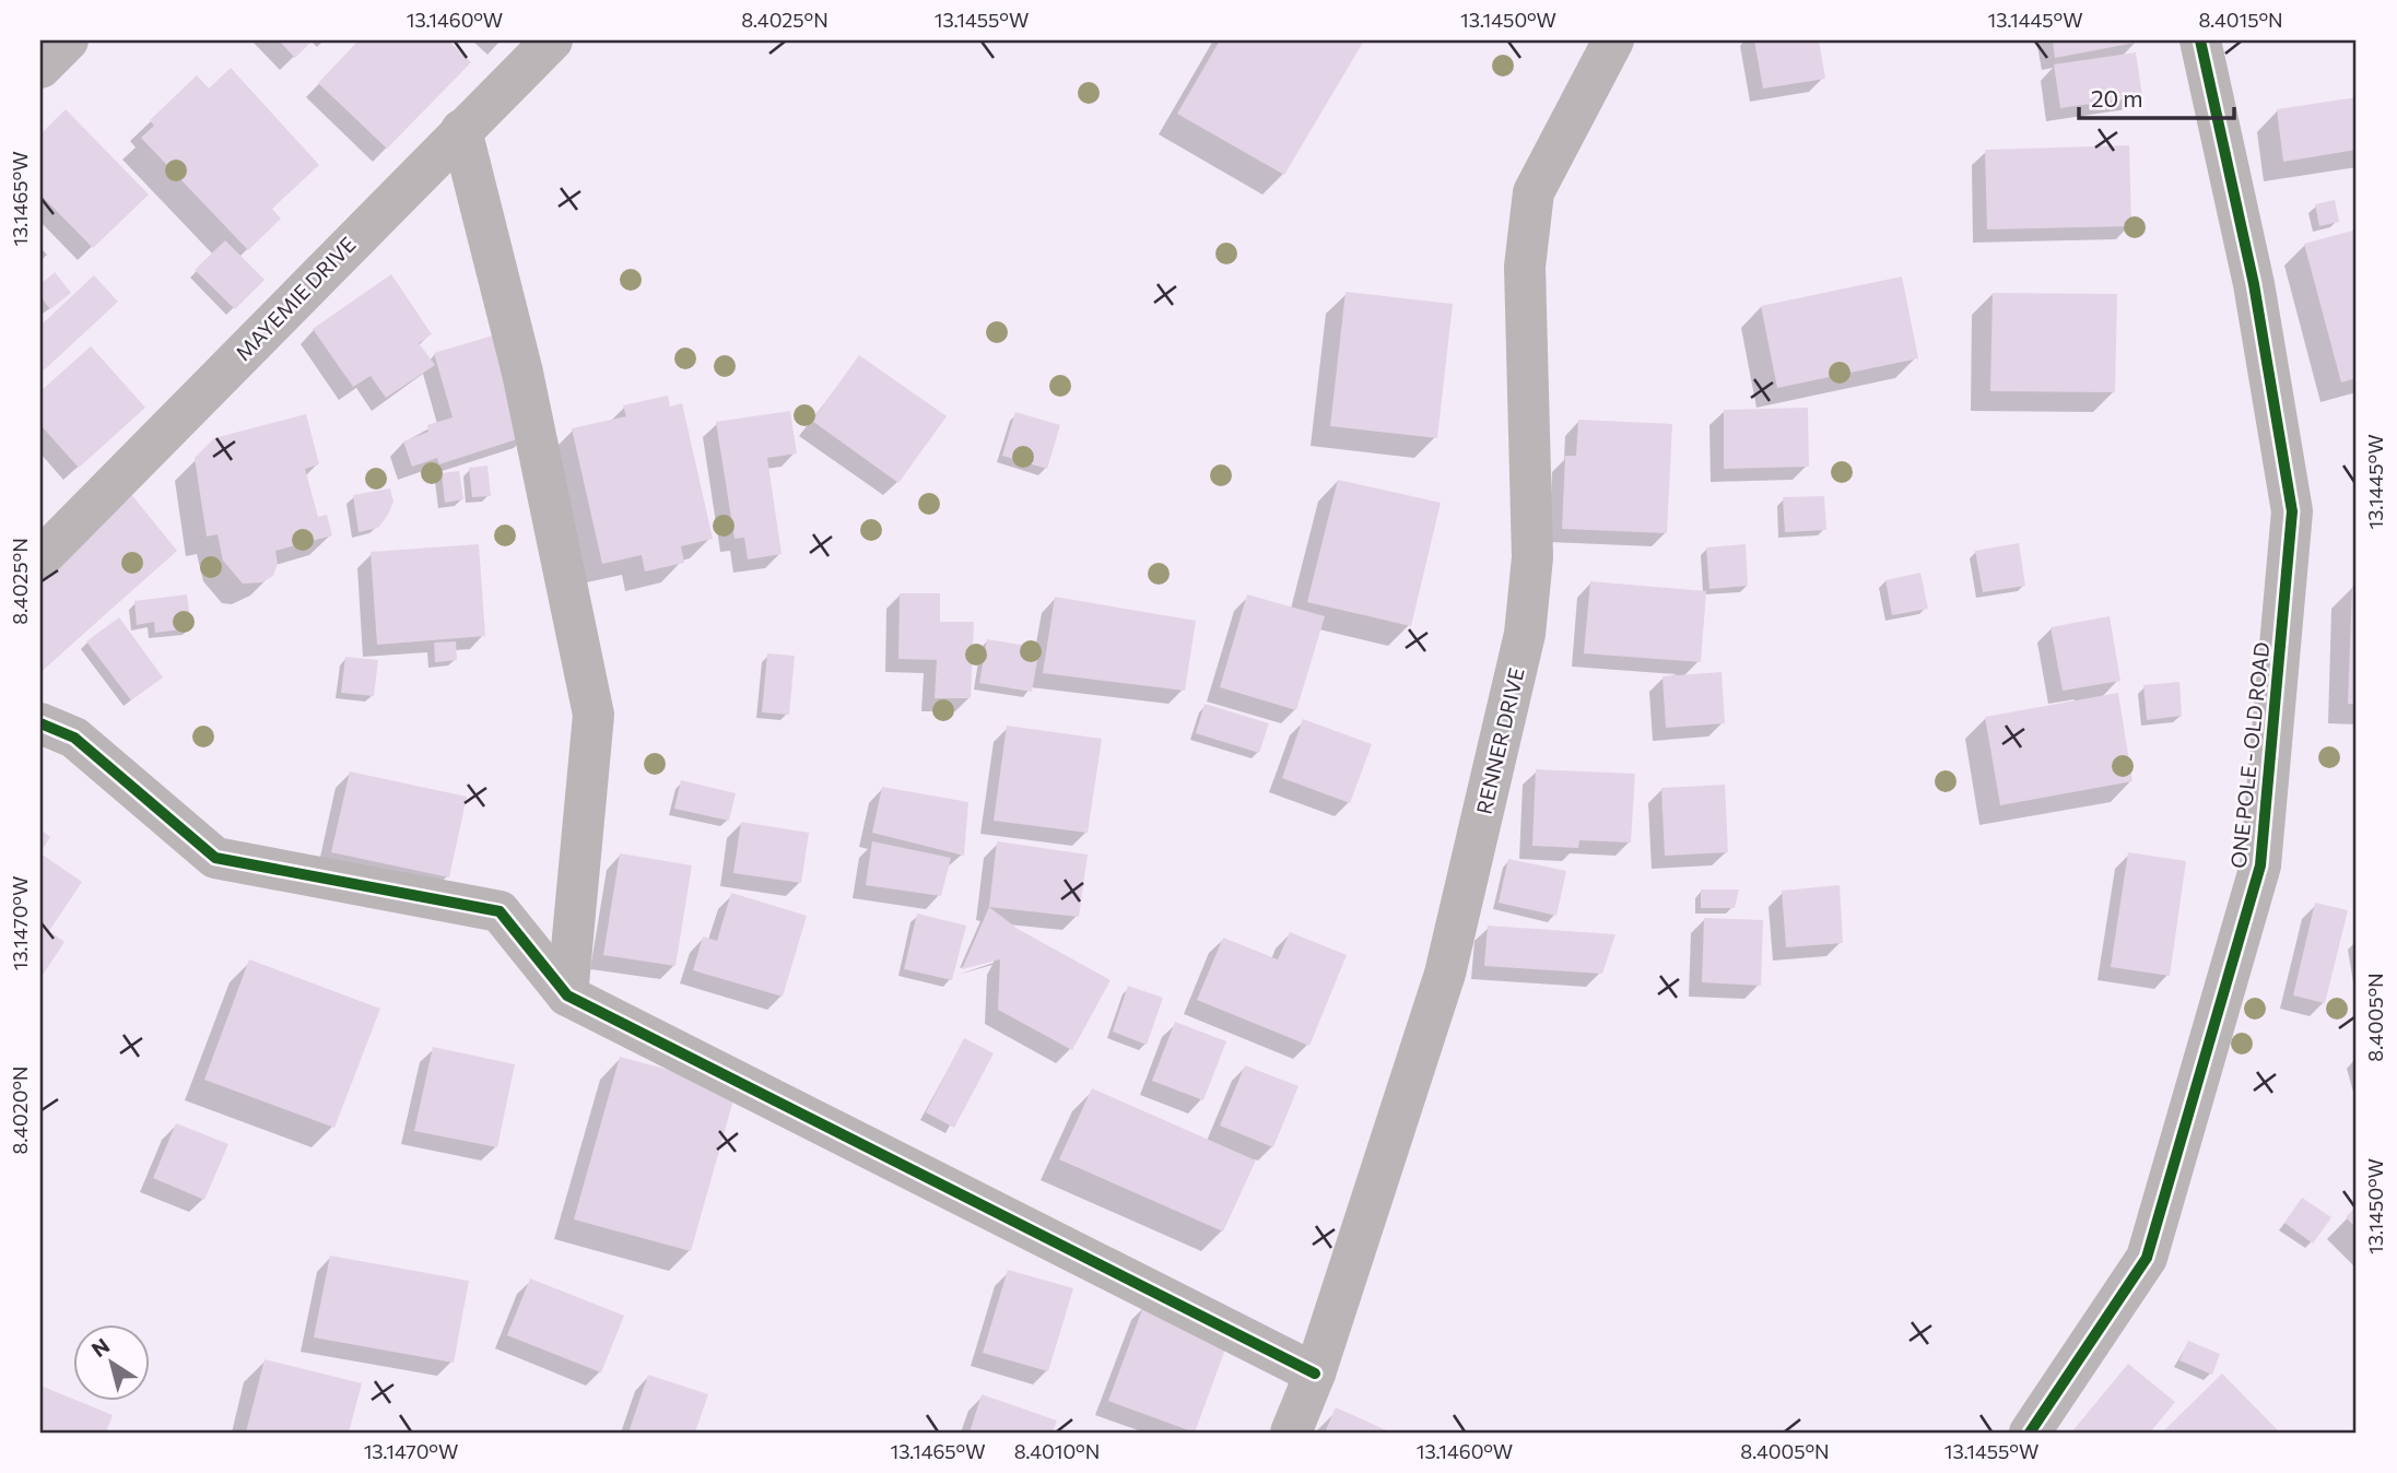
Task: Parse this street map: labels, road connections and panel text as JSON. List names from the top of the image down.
{
  "streets": {
    "street": ["MAYEMIE DRIVE", "RENNER DRIVE", "ONE POLE - OLD ROAD"]
  },
  "scale_bar": "20 m",
  "north": "top left",
  "coordinates": [
    "13.1460°W",
    "8.4025°N",
    "13.1455°W",
    "13.1450°W",
    "13.1445°W",
    "8.4015°N",
    "13.1465°W",
    "13.1470°W",
    "8.4005°N",
    "8.4020°N",
    "8.4010°N"
  ]
}
